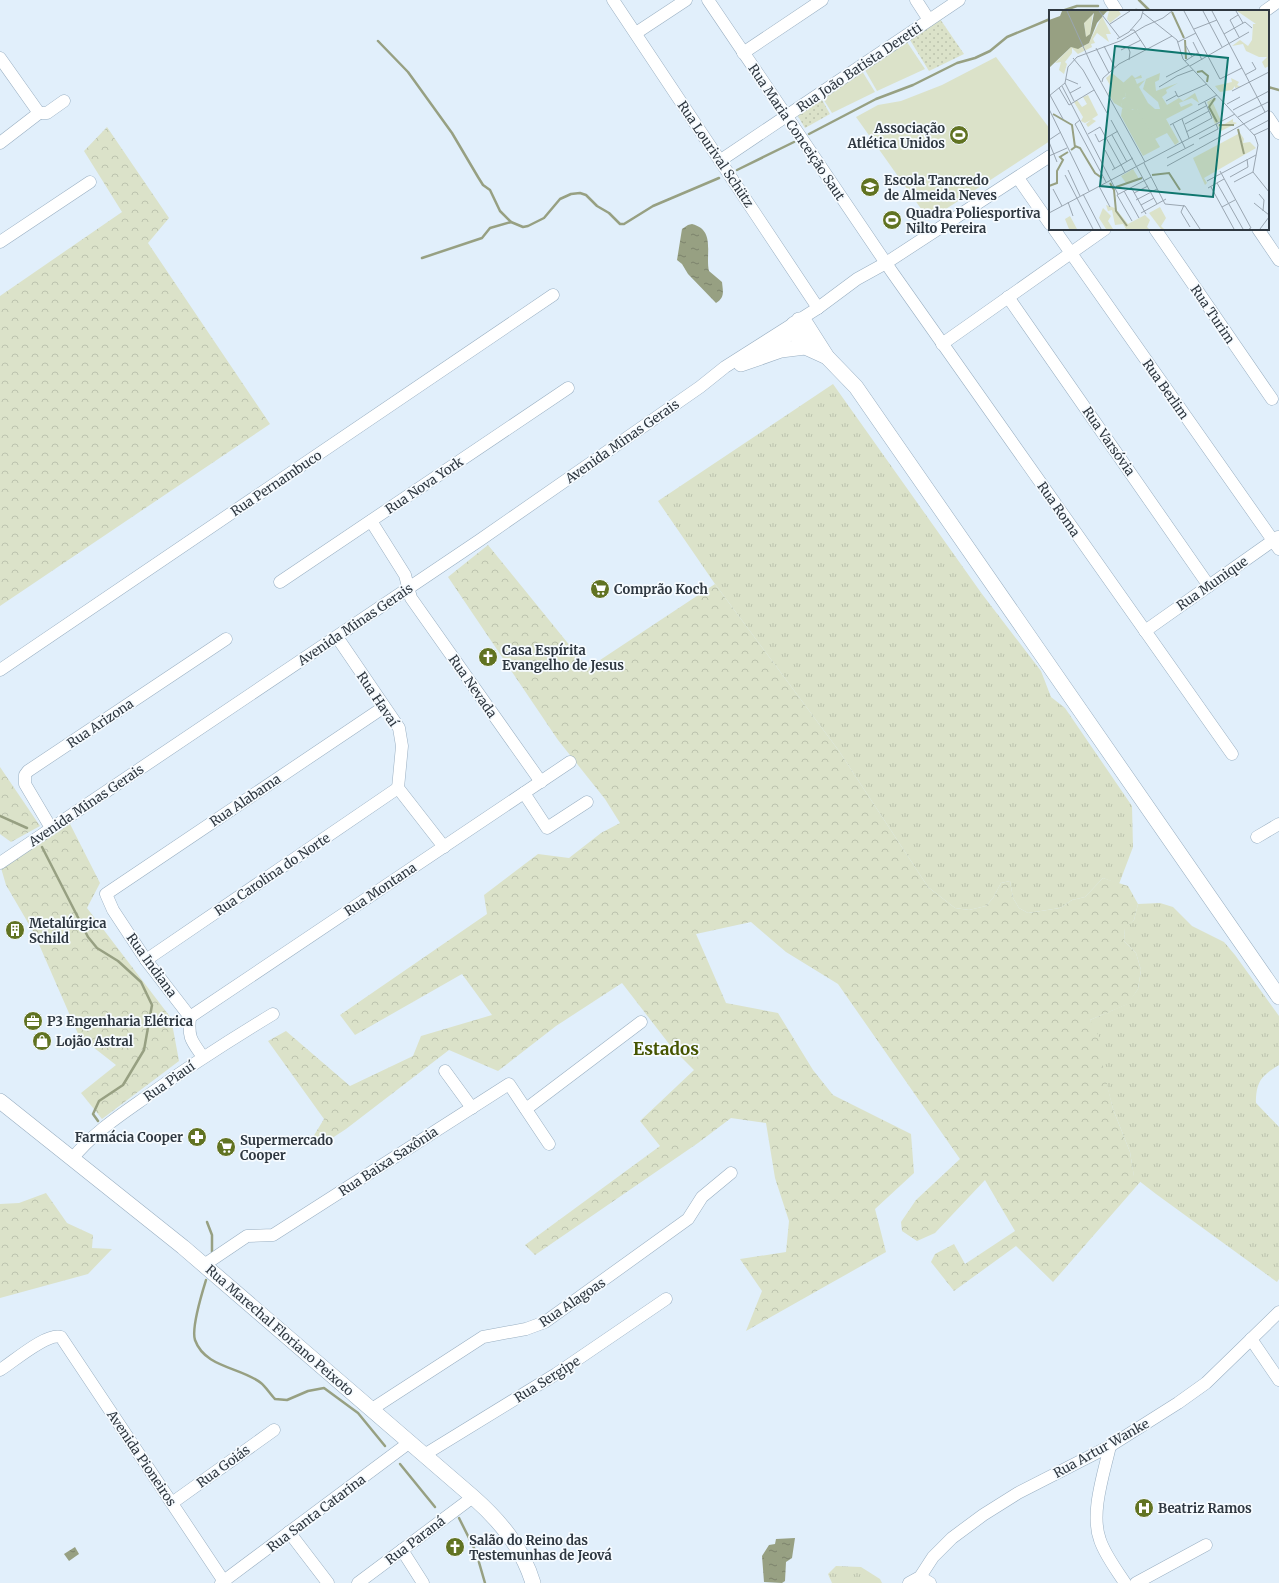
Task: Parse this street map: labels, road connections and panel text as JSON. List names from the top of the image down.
{
  "streets": {
    "main road": ["Rua Marechal Floriano Peixoto"],
    "street": [
      "Rua João Batista Deretti",
      "Rua Maria Conceição Saut",
      "Rua Lourival Schütz",
      "Rua Turim",
      "Rua Berlim",
      "Avenida Minas Gerais",
      "Rua Varsóvia",
      "Rua Pernambuco",
      "Rua Nova York",
      "Rua Roma",
      "Rua Munique",
      "Rua Nevada",
      "Rua Havaí",
      "Rua Arizona",
      "Rua Alabama",
      "Rua Carolina do Norte",
      "Rua Montana",
      "Rua Indiana",
      "Rua Piauí",
      "Rua Baixa Saxônia",
      "Rua Alagoas",
      "Rua Sergipe",
      "Rua Artur Wanke",
      "Avenida Pioneiros",
      "Rua Goiás",
      "Rua Santa Catarina",
      "Rua Paraná"
    ]
  },
  "crossings": [
    ["Rua João Batista Deretti", "Rua Maria Conceição Saut"],
    ["Rua João Batista Deretti", "Rua Lourival Schütz"],
    ["Rua Maria Conceição Saut", "Avenida Minas Gerais"],
    ["Rua Maria Conceição Saut", "Rua Roma"],
    ["Rua Lourival Schütz", "Avenida Minas Gerais"],
    ["Rua Berlim", "Rua Munique"],
    ["Avenida Minas Gerais", "Rua Roma"],
    ["Avenida Minas Gerais", "Rua Nevada"],
    ["Avenida Minas Gerais", "Rua Havaí"],
    ["Avenida Minas Gerais", "Rua Arizona"],
    ["Rua Varsóvia", "Rua Munique"],
    ["Rua Nova York", "Rua Nevada"],
    ["Rua Roma", "Rua Munique"],
    ["Rua Nevada", "Rua Montana"],
    ["Rua Havaí", "Rua Alabama"],
    ["Rua Havaí", "Rua Carolina do Norte"],
    ["Rua Alabama", "Rua Indiana"],
    ["Rua Carolina do Norte", "Rua Indiana"],
    ["Rua Montana", "Rua Indiana"],
    ["Rua Piauí", "Rua Marechal Floriano Peixoto"],
    ["Rua Baixa Saxônia", "Rua Marechal Floriano Peixoto"],
    ["Rua Alagoas", "Rua Marechal Floriano Peixoto"],
    ["Rua Marechal Floriano Peixoto", "Rua Sergipe"],
    ["Rua Marechal Floriano Peixoto", "Rua Santa Catarina"],
    ["Rua Marechal Floriano Peixoto", "Rua Paraná"],
    ["Avenida Pioneiros", "Rua Goiás"],
    ["Avenida Pioneiros", "Rua Santa Catarina"]
  ],
  "districts": ["Estados"],
  "places": {
    "sports": ["Associação Atlética Unidos", "Quadra Poliesportiva Nilto Pereira"],
    "school or university": ["Escola Tancredo de Almeida Neves"],
    "supermarket": ["Comprão Koch", "Supermercado Cooper"],
    "church": ["Casa Espírita Evangelho de Jesus", "Salão do Reino das Testemunhas de Jeová"],
    "building": ["Metalúrgica Schild"],
    "office": ["P3 Engenharia Elétrica"],
    "shop": ["Lojão Astral"],
    "pharmacy": ["Farmácia Cooper"],
    "hospital": ["Beatriz Ramos"]
  }
}
